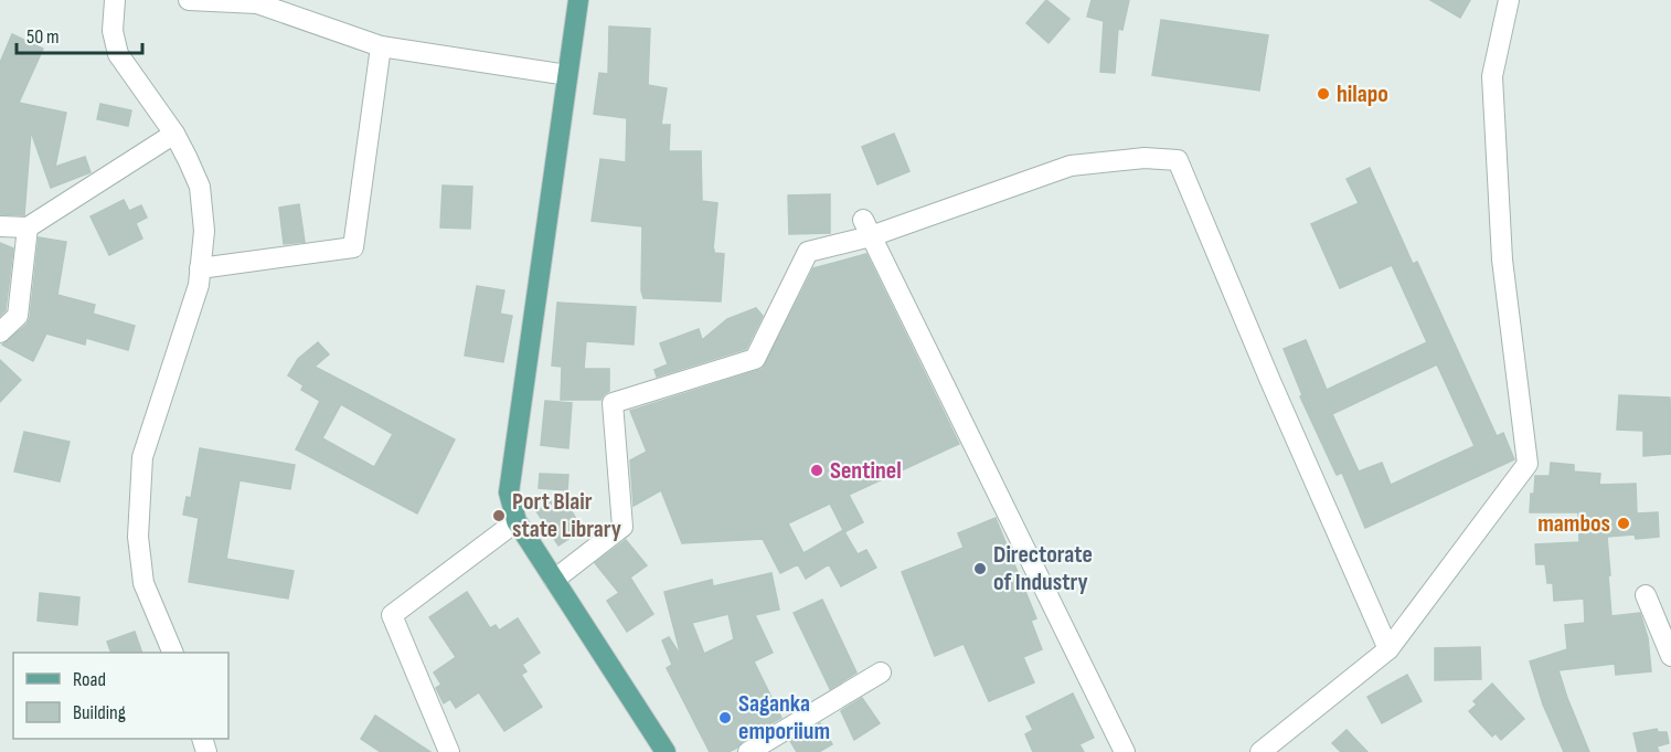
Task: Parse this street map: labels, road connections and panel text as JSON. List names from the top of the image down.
{
  "places": [
    "hilapo",
    "Sentinel",
    "Port Blair state Library",
    "mambos",
    "Directorate of Industry",
    "Saganka emporiium"
  ],
  "legend": ["Road", "Building"],
  "scale_bar": "50 m"
}
